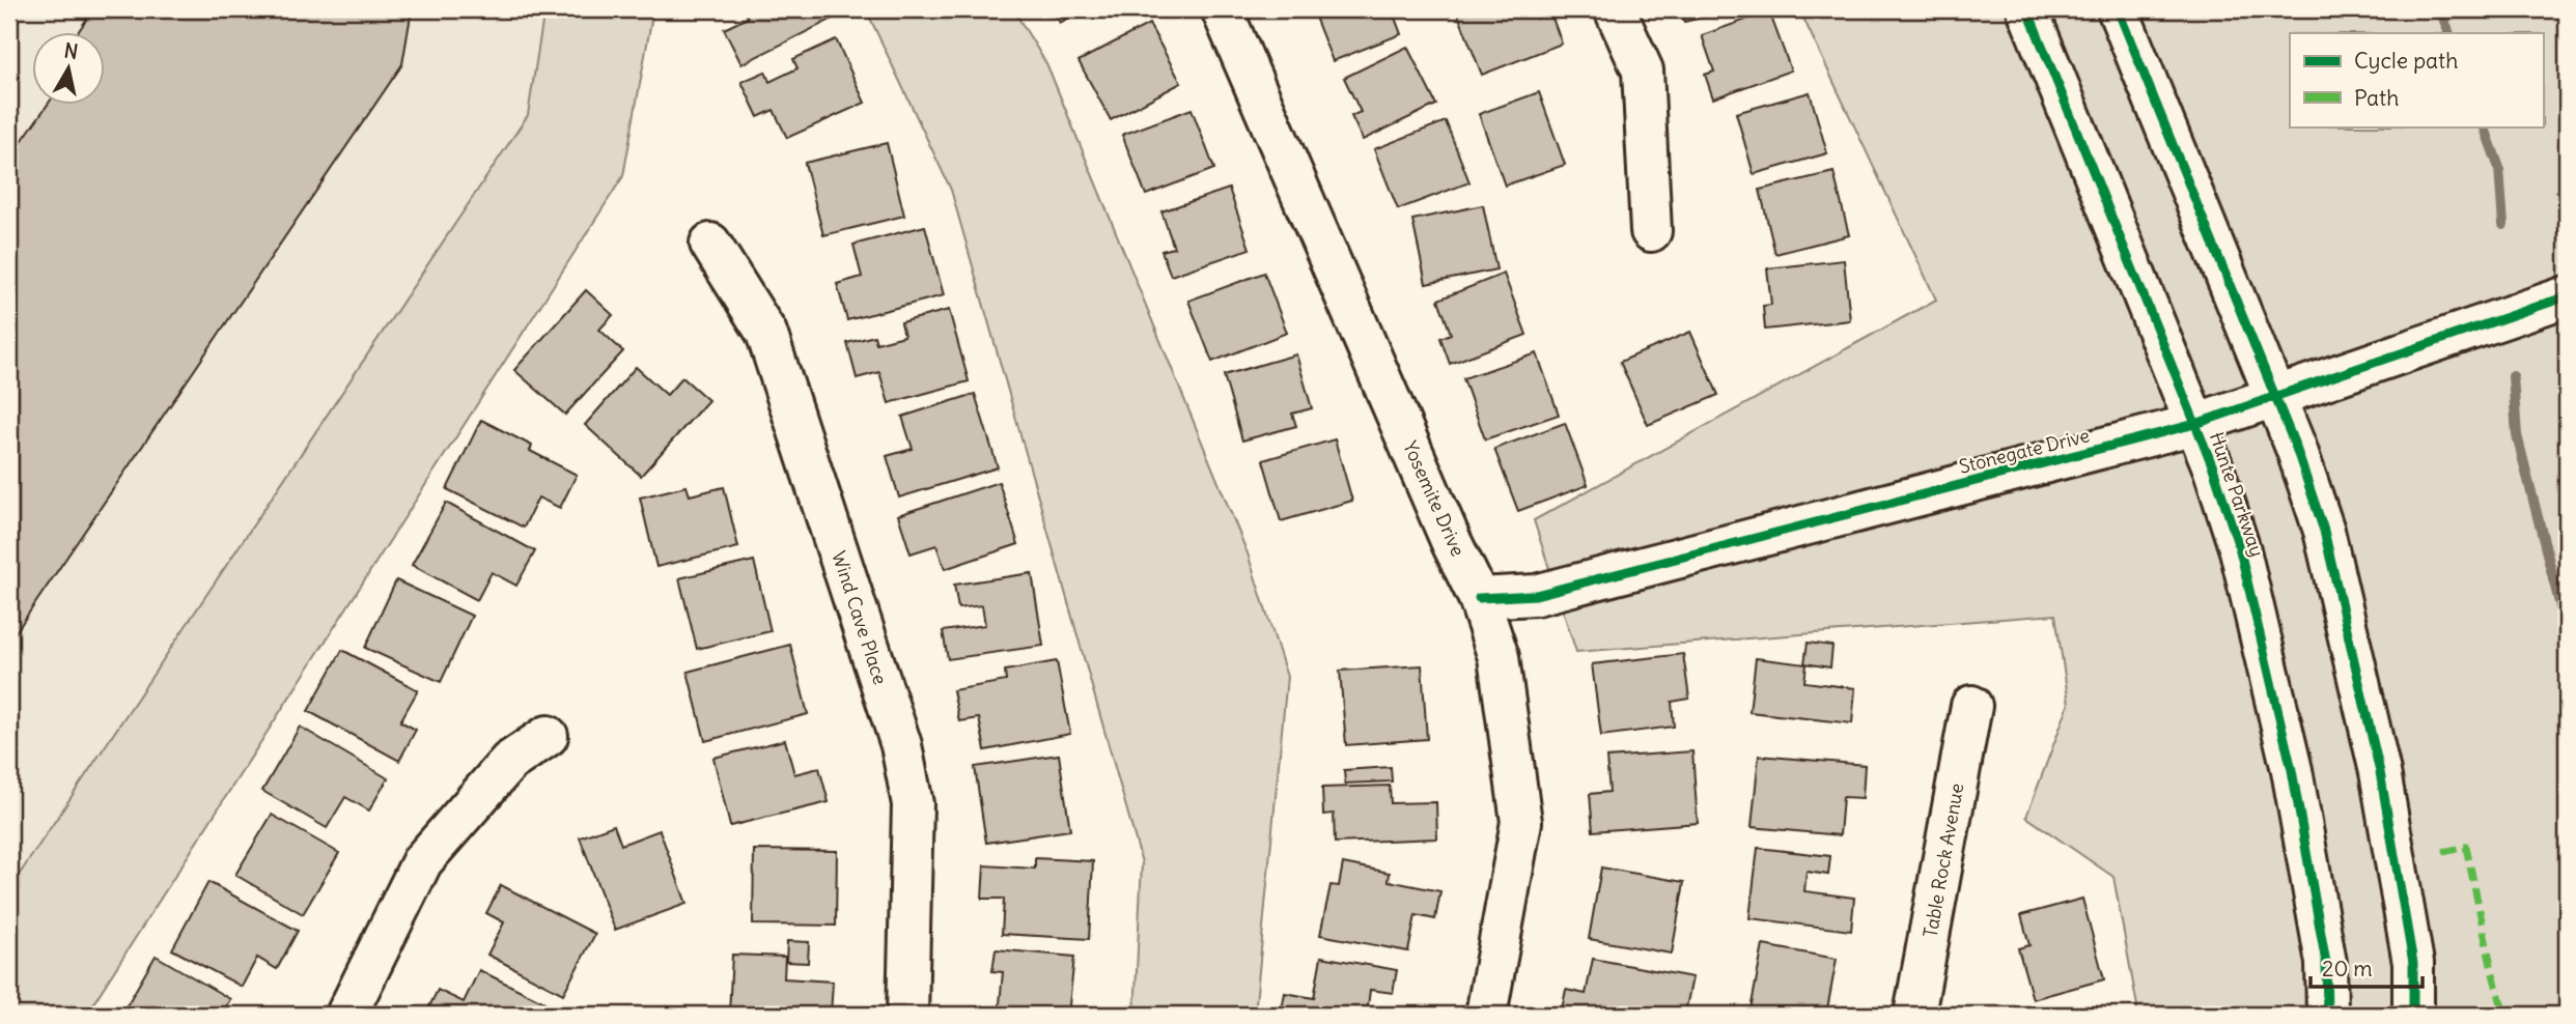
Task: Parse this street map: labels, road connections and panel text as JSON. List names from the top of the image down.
{
  "streets": {
    "street": [
      "Stonegate Drive",
      "Hunte Parkway",
      "Yosemite Drive",
      "Wind Cave Place",
      "Table Rock Avenue"
    ]
  },
  "crossings": [
    ["Stonegate Drive", "Hunte Parkway"],
    ["Stonegate Drive", "Yosemite Drive"]
  ],
  "legend": ["Cycle path", "Path"],
  "scale_bar": "20 m",
  "north": "top"
}
